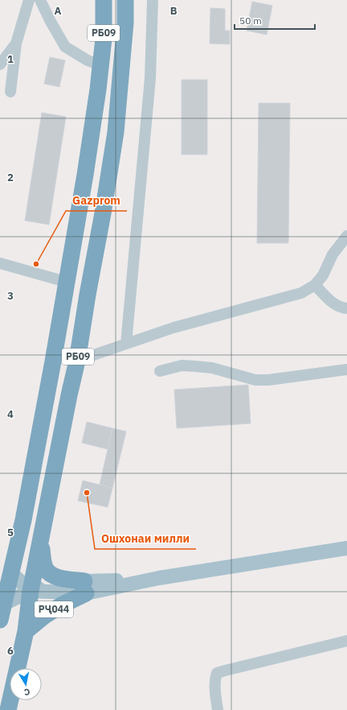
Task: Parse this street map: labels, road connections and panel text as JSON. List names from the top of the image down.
{
  "streets": {
    "highway": ["РБ09", "РҶ044"]
  },
  "crossings": [
    ["РБ09", "РҶ044"]
  ],
  "places": ["Gazprom", "Ошхонаи милли"],
  "scale_bar": "50 m",
  "north": "bottom",
  "grid": {
    "columns": ["A", "B"],
    "rows": [
      "1",
      "2",
      "3",
      "4",
      "5",
      "6"
    ]
  }
}
